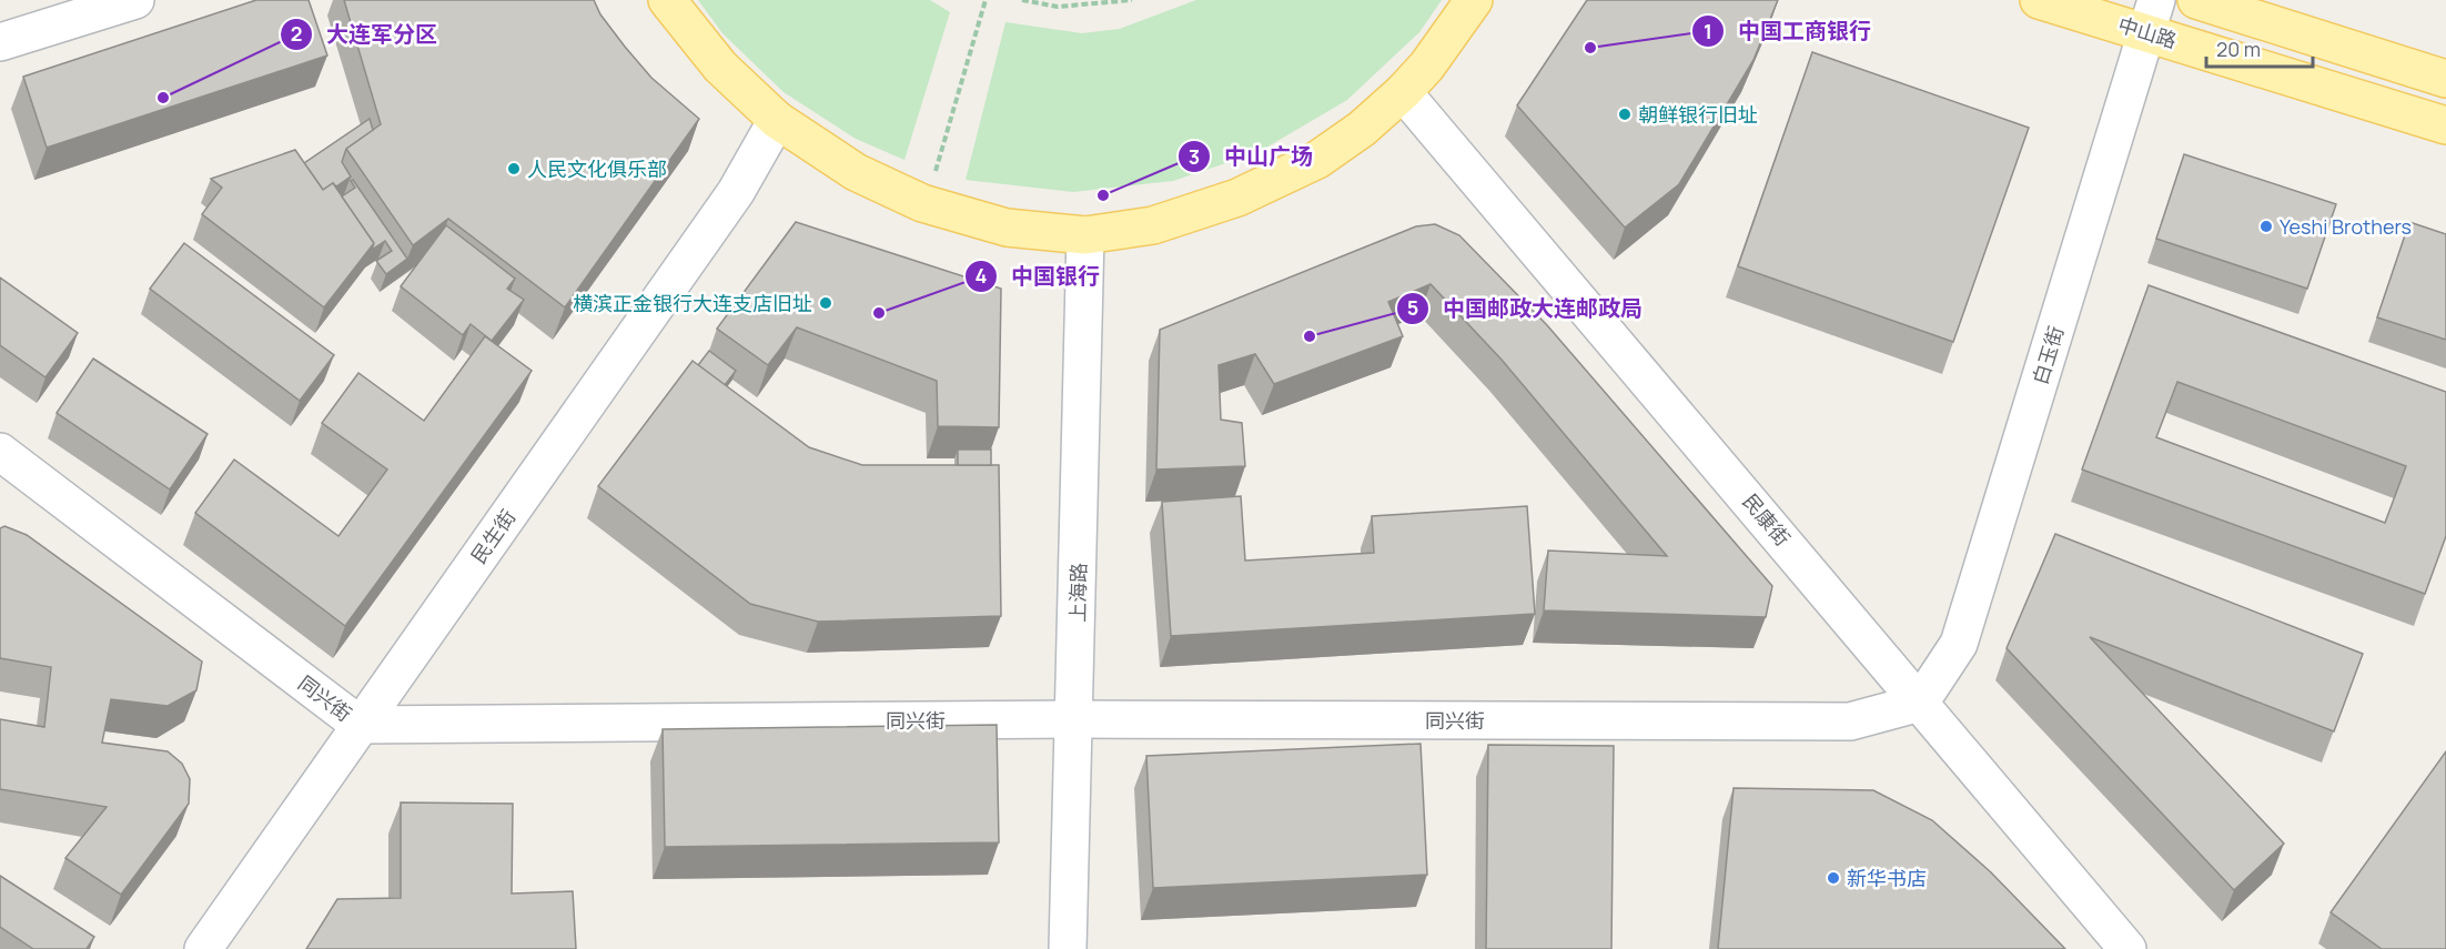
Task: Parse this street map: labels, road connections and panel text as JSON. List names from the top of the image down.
{
  "streets": {
    "main road": ["中山路"],
    "street": [
      "白玉街",
      "民康街",
      "民生街",
      "上海路",
      "同兴街"
    ]
  },
  "crossings": [
    ["中山路", "白玉街"],
    ["白玉街", "民康街"],
    ["白玉街", "同兴街"],
    ["民康街", "同兴街"],
    ["民生街", "同兴街"],
    ["上海路", "同兴街"]
  ],
  "places": [
    "中国工商银行",
    "大连军分区",
    "朝鲜银行旧址",
    "人民文化俱乐部",
    "中山广场",
    "Yeshi Brothers",
    "横滨正金银行大连支店旧址",
    "中国银行",
    "中国邮政大连邮政局",
    "新华书店"
  ],
  "scale_bar": "20 m"
}
